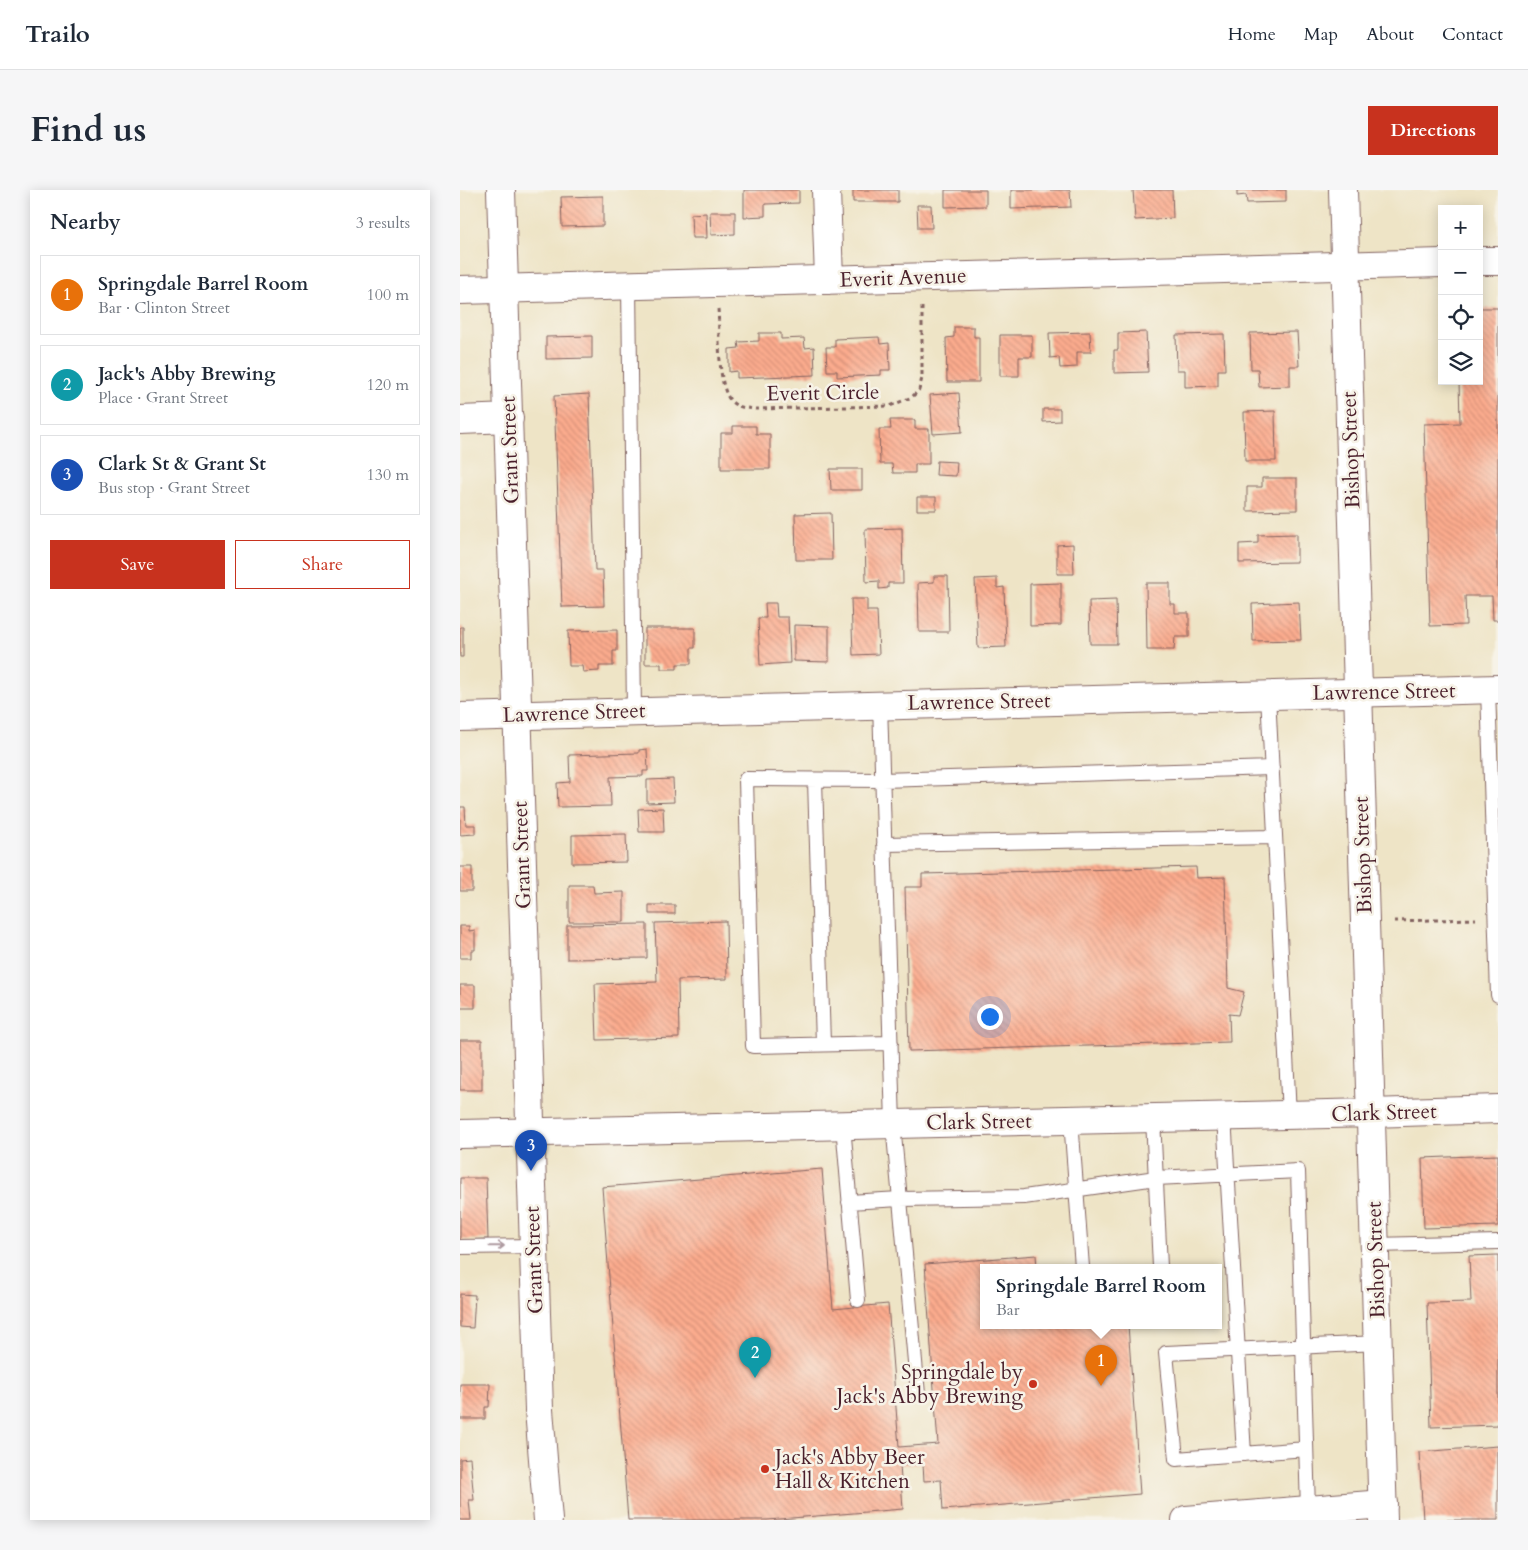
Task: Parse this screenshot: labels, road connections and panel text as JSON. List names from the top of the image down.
{
  "streets": {
    "street": [
      "Everit Avenue",
      "Grant Street",
      "Bishop Street",
      "Lawrence Street",
      "Clark Street"
    ],
    "path": ["Everit Circle"]
  },
  "crossings": [
    ["Everit Avenue", "Everit Circle"],
    ["Everit Avenue", "Grant Street"],
    ["Everit Avenue", "Bishop Street"],
    ["Grant Street", "Lawrence Street"],
    ["Grant Street", "Clark Street"],
    ["Bishop Street", "Lawrence Street"],
    ["Bishop Street", "Clark Street"]
  ],
  "places": ["Springdale by Jack's Abby Brewing", "Jack's Abby Beer Hall & Kitchen"],
  "page": {
    "header": "Trailo",
    "nav": [
      "Home",
      "Map",
      "About",
      "Contact"
    ],
    "title": "Find us",
    "buttons": [
      "Directions",
      ["Save", "Share"]
    ],
    "heading": ["Nearby", "3 results"],
    "map_buttons": ["+", "−"],
    "list": [
      {
        "mark": "1",
        "name": "Springdale Barrel Room",
        "note": "Bar · Clinton Street",
        "value": "100 m"
      },
      {
        "mark": "2",
        "name": "Jack's Abby Brewing",
        "note": "Place · Grant Street",
        "value": "120 m"
      },
      {
        "mark": "3",
        "name": "Clark St & Grant St",
        "note": "Bus stop · Grant Street",
        "value": "130 m"
      }
    ],
    "pins": ["3", "2", "1"],
    "popup": ["Springdale Barrel Room", "Bar"]
  }
}
